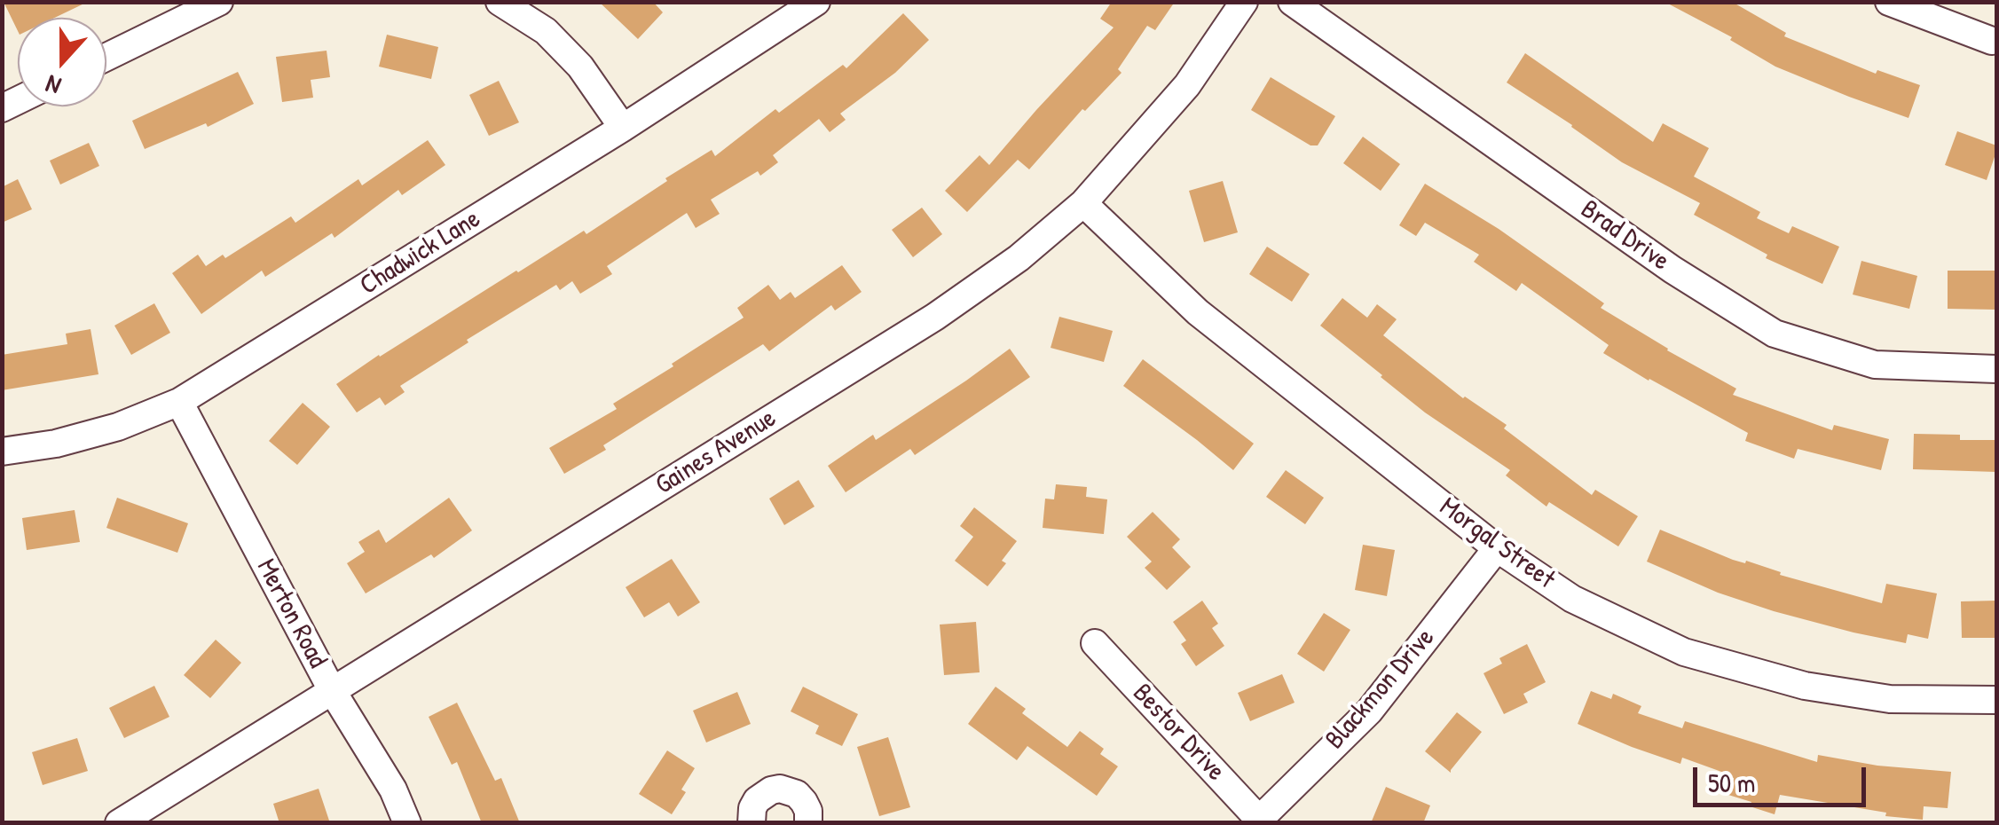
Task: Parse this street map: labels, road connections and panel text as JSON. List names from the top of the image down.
{
  "streets": {
    "street": [
      "Brad Drive",
      "Chadwick Lane",
      "Gaines Avenue",
      "Morgal Street",
      "Merton Road",
      "Blackmon Drive",
      "Bestor Drive"
    ]
  },
  "crossings": [
    ["Chadwick Lane", "Merton Road"],
    ["Gaines Avenue", "Morgal Street"],
    ["Gaines Avenue", "Merton Road"],
    ["Morgal Street", "Blackmon Drive"],
    ["Blackmon Drive", "Bestor Drive"]
  ],
  "scale_bar": "50 m",
  "north": "bottom"
}
